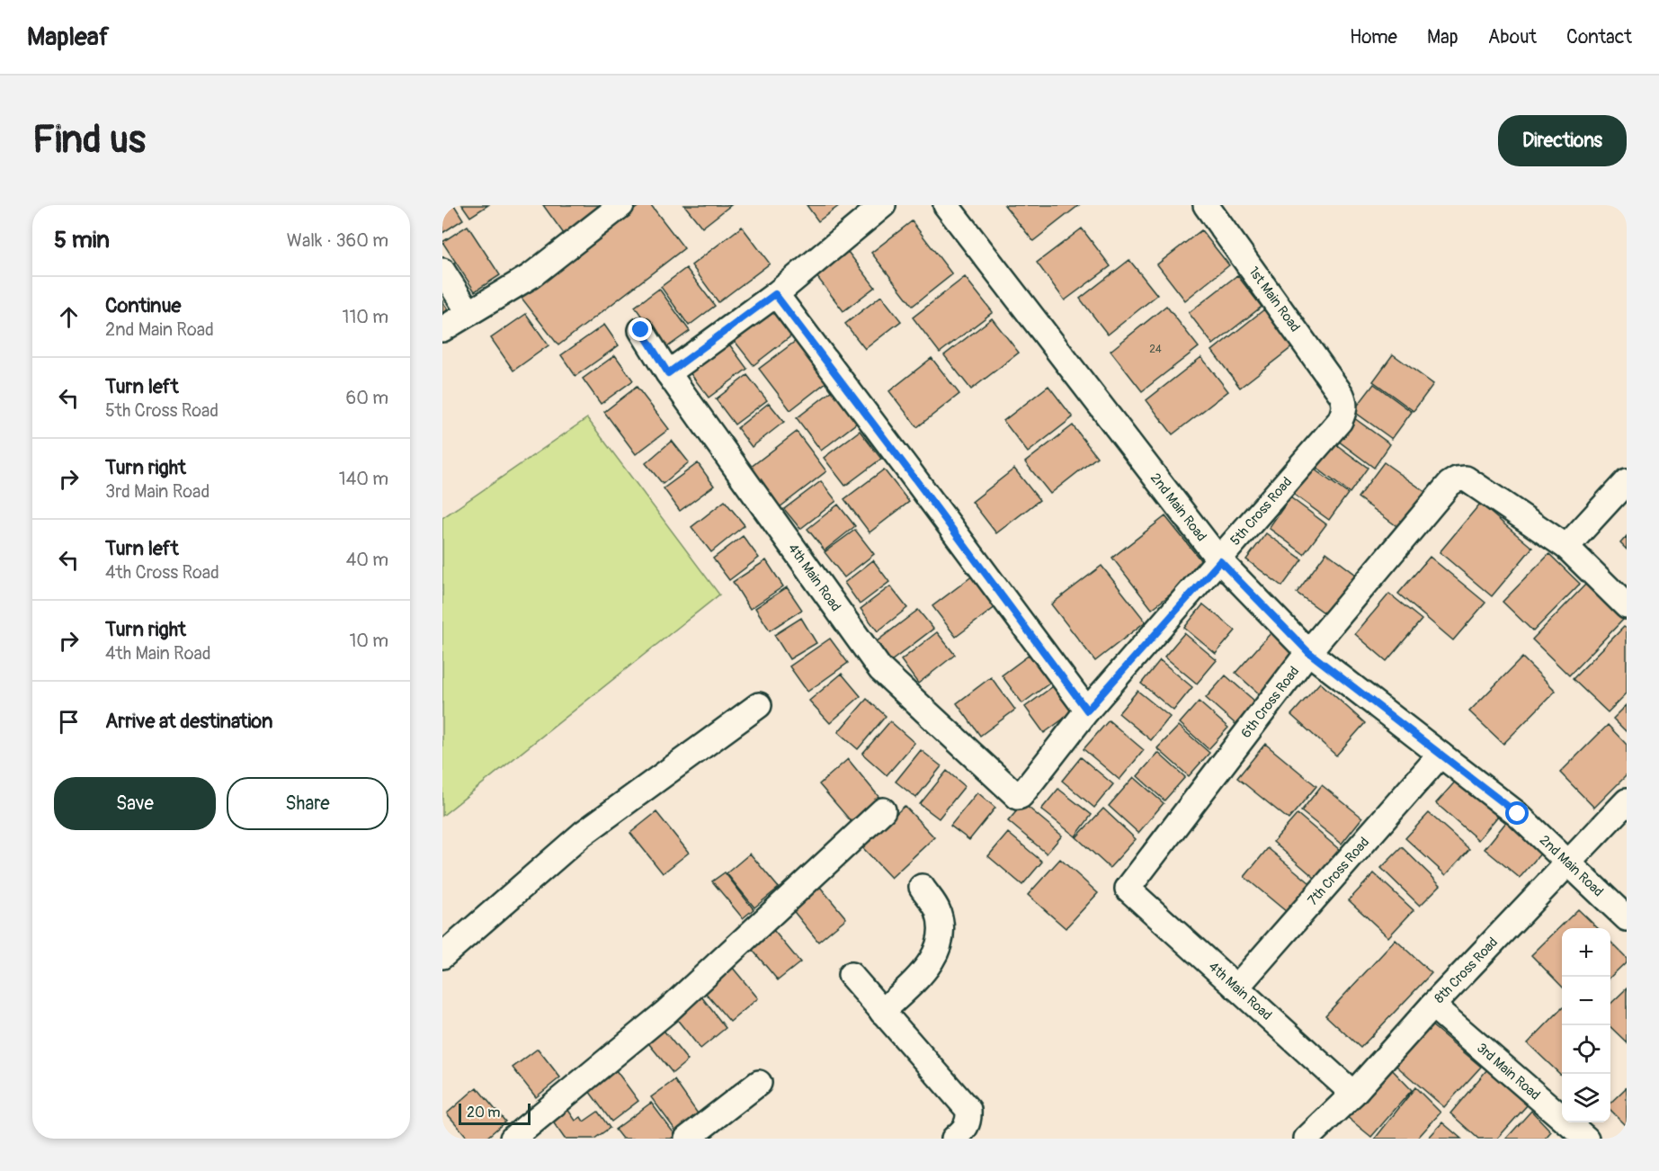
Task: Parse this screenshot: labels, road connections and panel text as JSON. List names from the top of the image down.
{
  "streets": {
    "street": [
      "1st Main Road",
      "2nd Main Road",
      "5th Cross Road",
      "4th Main Road",
      "6th Cross Road",
      "7th Cross Road",
      "8th Cross Road",
      "3rd Main Road"
    ]
  },
  "crossings": [
    ["1st Main Road", "5th Cross Road"],
    ["2nd Main Road", "5th Cross Road"],
    ["2nd Main Road", "6th Cross Road"],
    ["2nd Main Road", "7th Cross Road"],
    ["2nd Main Road", "8th Cross Road"],
    ["5th Cross Road", "4th Main Road"],
    ["4th Main Road", "6th Cross Road"],
    ["4th Main Road", "7th Cross Road"],
    ["4th Main Road", "8th Cross Road"],
    ["8th Cross Road", "3rd Main Road"]
  ],
  "house_numbers": ["24"],
  "scale_bar": "20 m",
  "page": {
    "header": "Mapleaf",
    "nav": [
      "Home",
      "Map",
      "About",
      "Contact"
    ],
    "buttons": [
      "Directions",
      ["Save", "Share"]
    ],
    "title": "Find us",
    "heading": ["5 min", "Walk · 360 m"],
    "list": [
      ["Continue", "2nd Main Road", "110 m"],
      ["Turn left", "5th Cross Road", "60 m"],
      ["Turn right", "3rd Main Road", "140 m"],
      ["Turn left", "4th Cross Road", "40 m"],
      ["Turn right", "4th Main Road", "10 m"],
      "Arrive at destination"
    ],
    "map_buttons": ["+", "−"],
    "scale": "20 m"
  }
}
